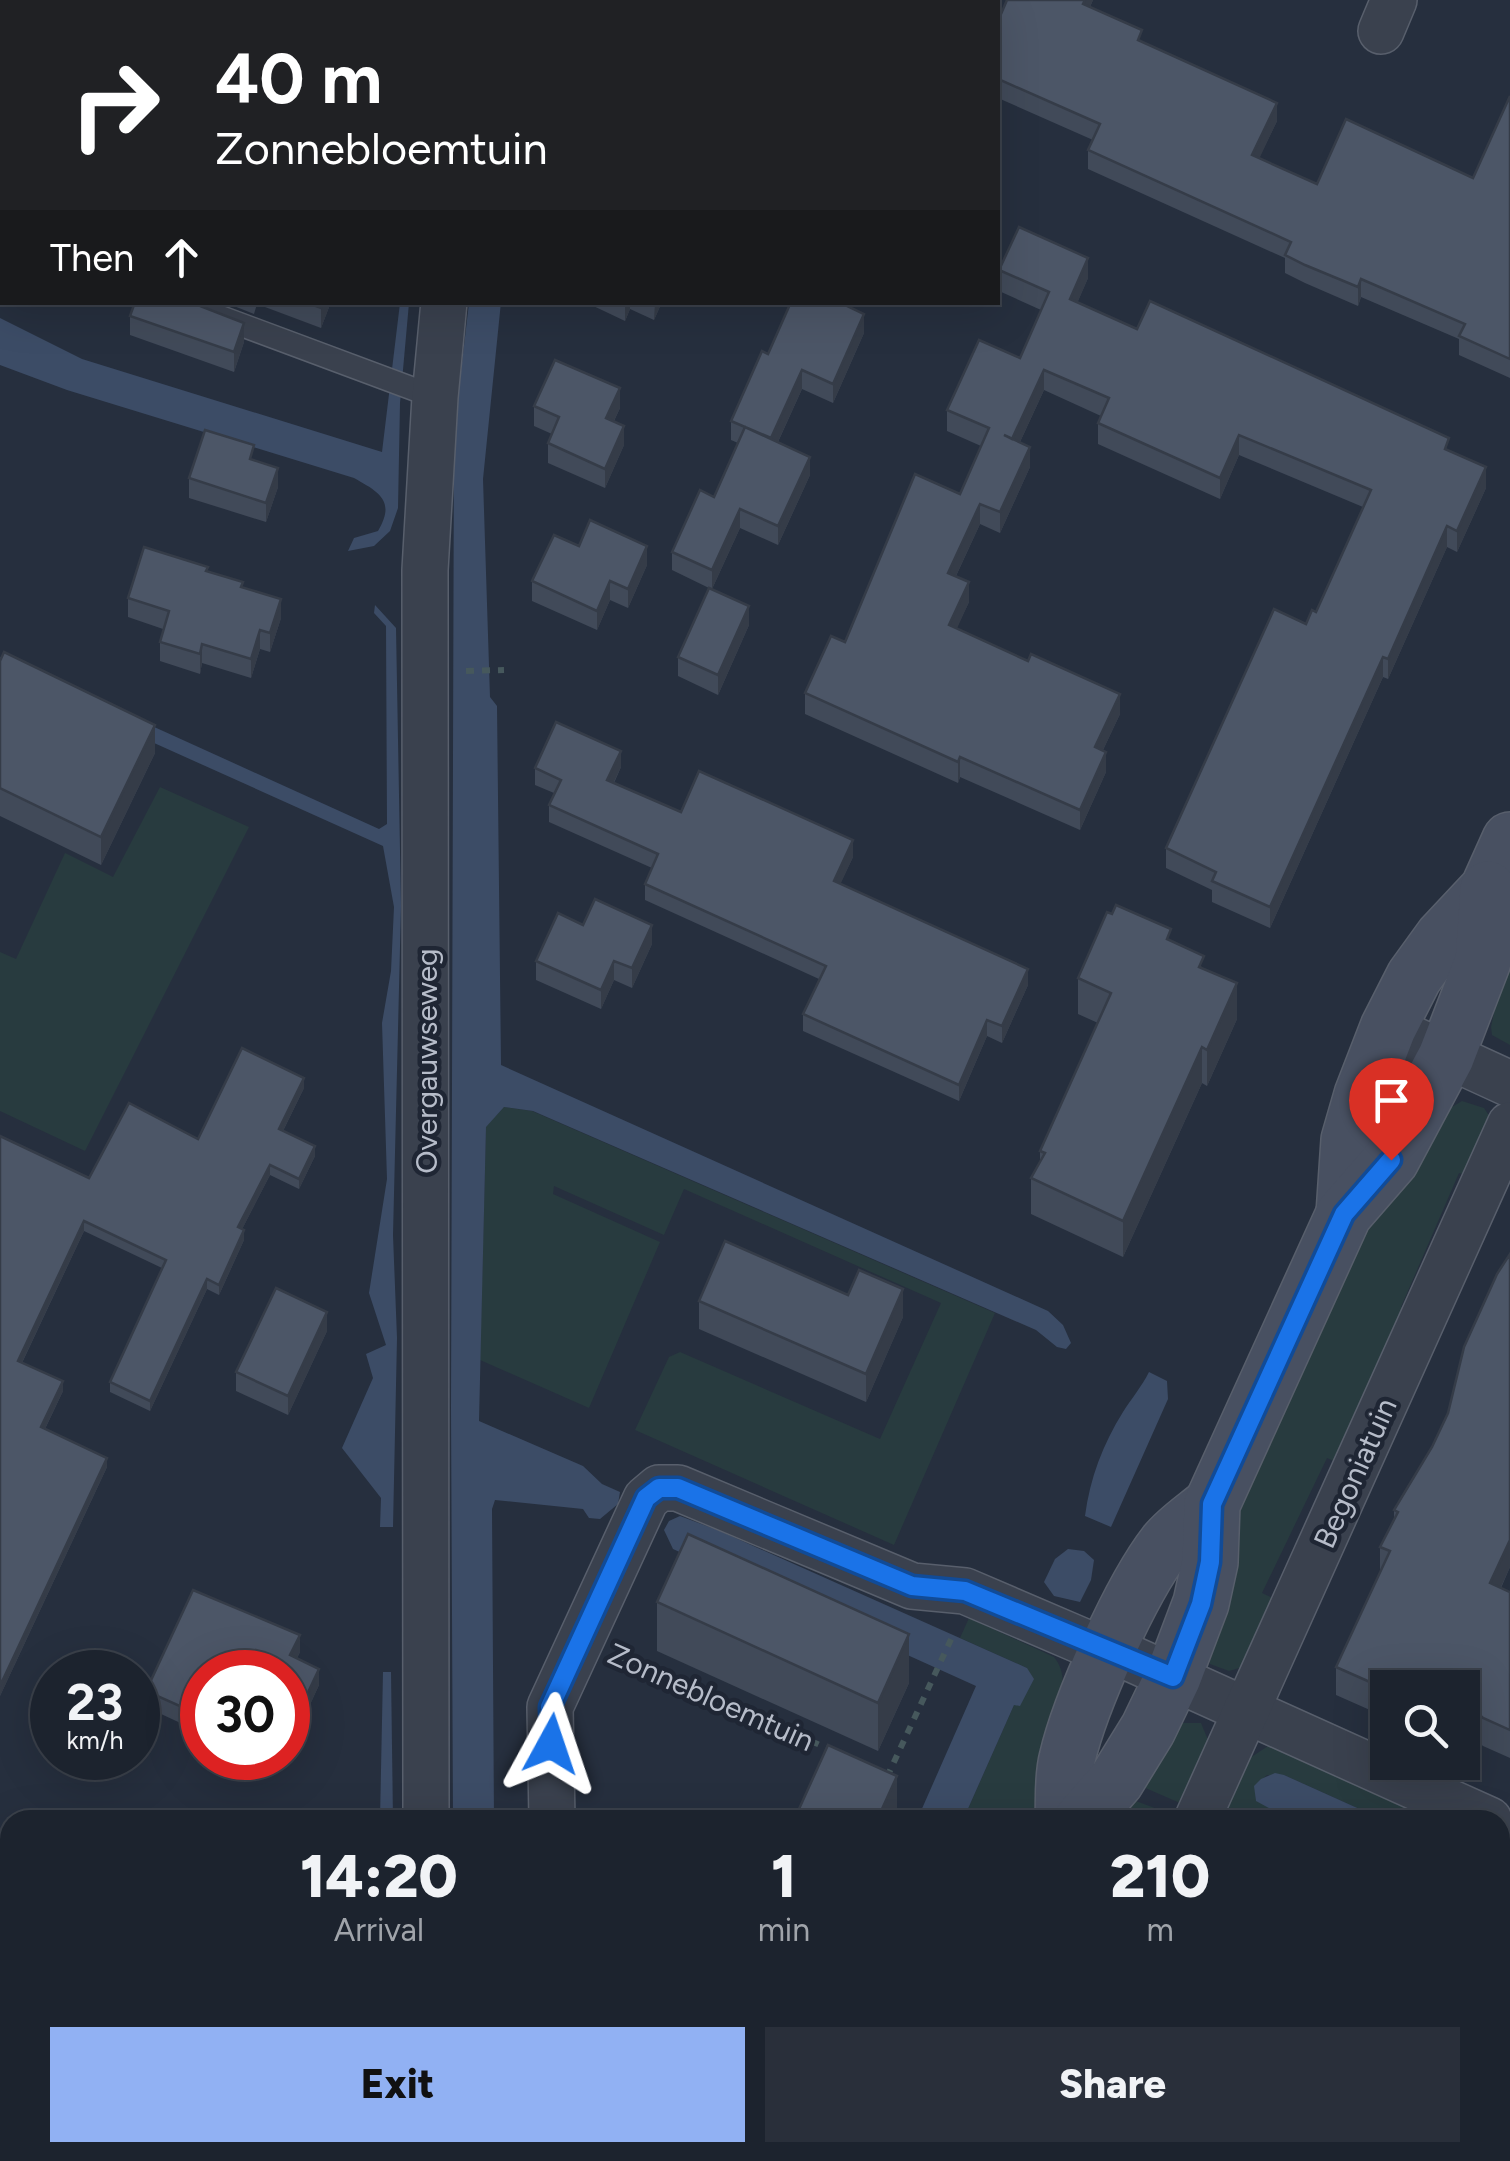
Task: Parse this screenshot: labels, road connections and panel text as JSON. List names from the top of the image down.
{
  "streets": {
    "street": ["Overgauwseweg", "Begoniatuin", "Zonnebloemtuin"]
  },
  "crossings": [
    ["Begoniatuin", "Zonnebloemtuin"]
  ],
  "page": {
    "turn": ["40 m", "Zonnebloemtuin"],
    "then": "Then",
    "speed": "23 km/h",
    "limit": "30",
    "eta": [
      "14:20",
      "Arrival",
      "1",
      "min",
      "210",
      "m"
    ],
    "buttons": ["Exit", "Share"]
  }
}
